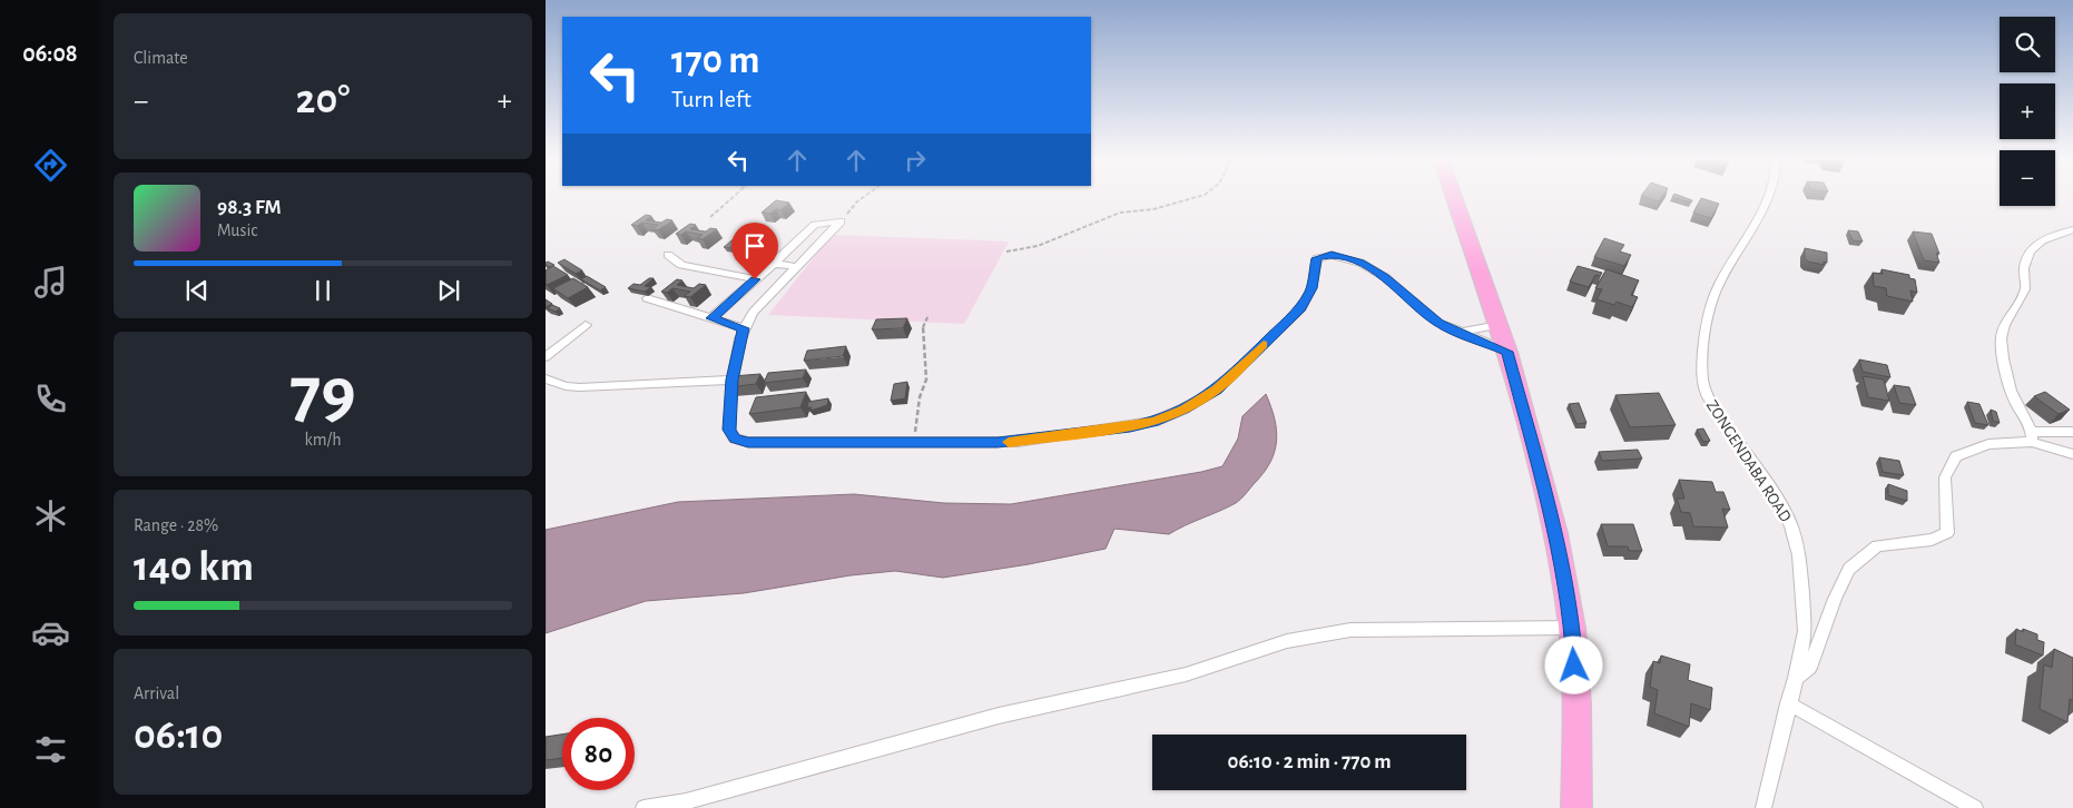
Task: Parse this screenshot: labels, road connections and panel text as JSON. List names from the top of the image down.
{
  "streets": {
    "street": ["ZONGENDABA ROAD"]
  },
  "page": {
    "tabs": "06:08",
    "tile": [
      "Climate",
      ["79", "km/h"],
      ["Range · 28%", "140 km"],
      ["Arrival", "06:10"]
    ],
    "map_buttons": ["+", "−"],
    "turn": ["170 m", "Turn left"],
    "heat": ["−", "20°", "+"],
    "song": ["98.3 FM", "Music"],
    "limit": "80",
    "trip": "06:10 · 2 min · 770 m"
  }
}
